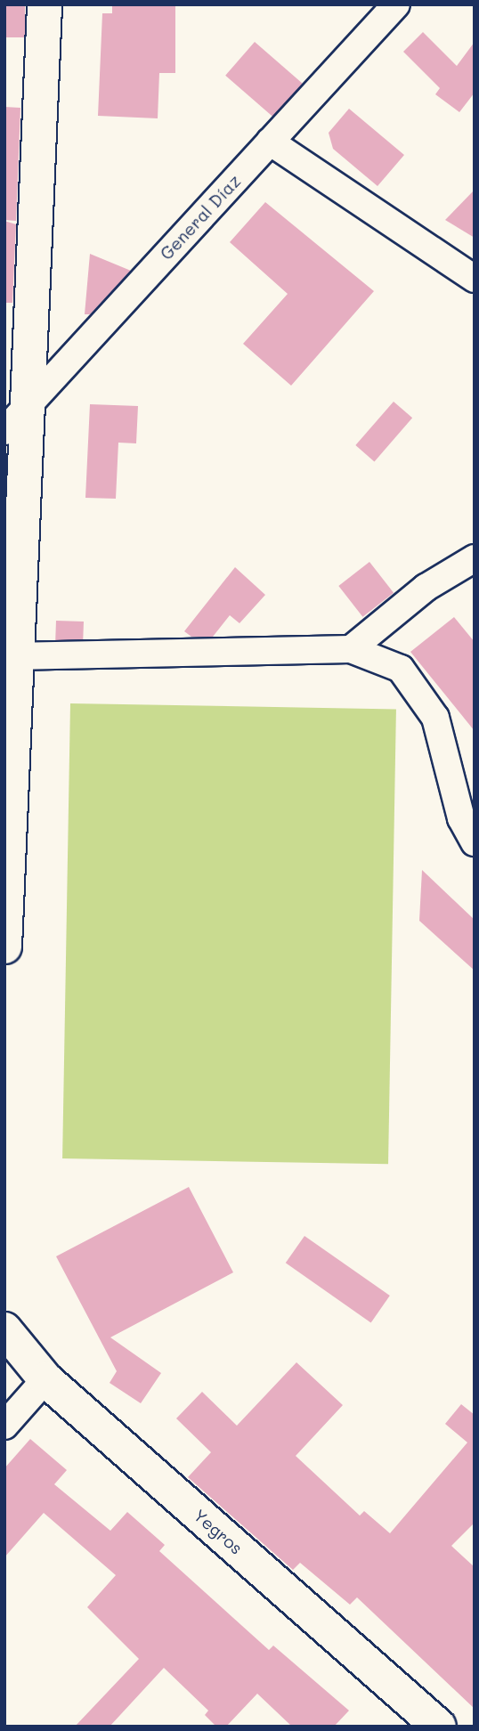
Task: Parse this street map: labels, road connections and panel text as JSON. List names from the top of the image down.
{
  "streets": {
    "street": ["General Díaz", "Yegros"]
  }
}
